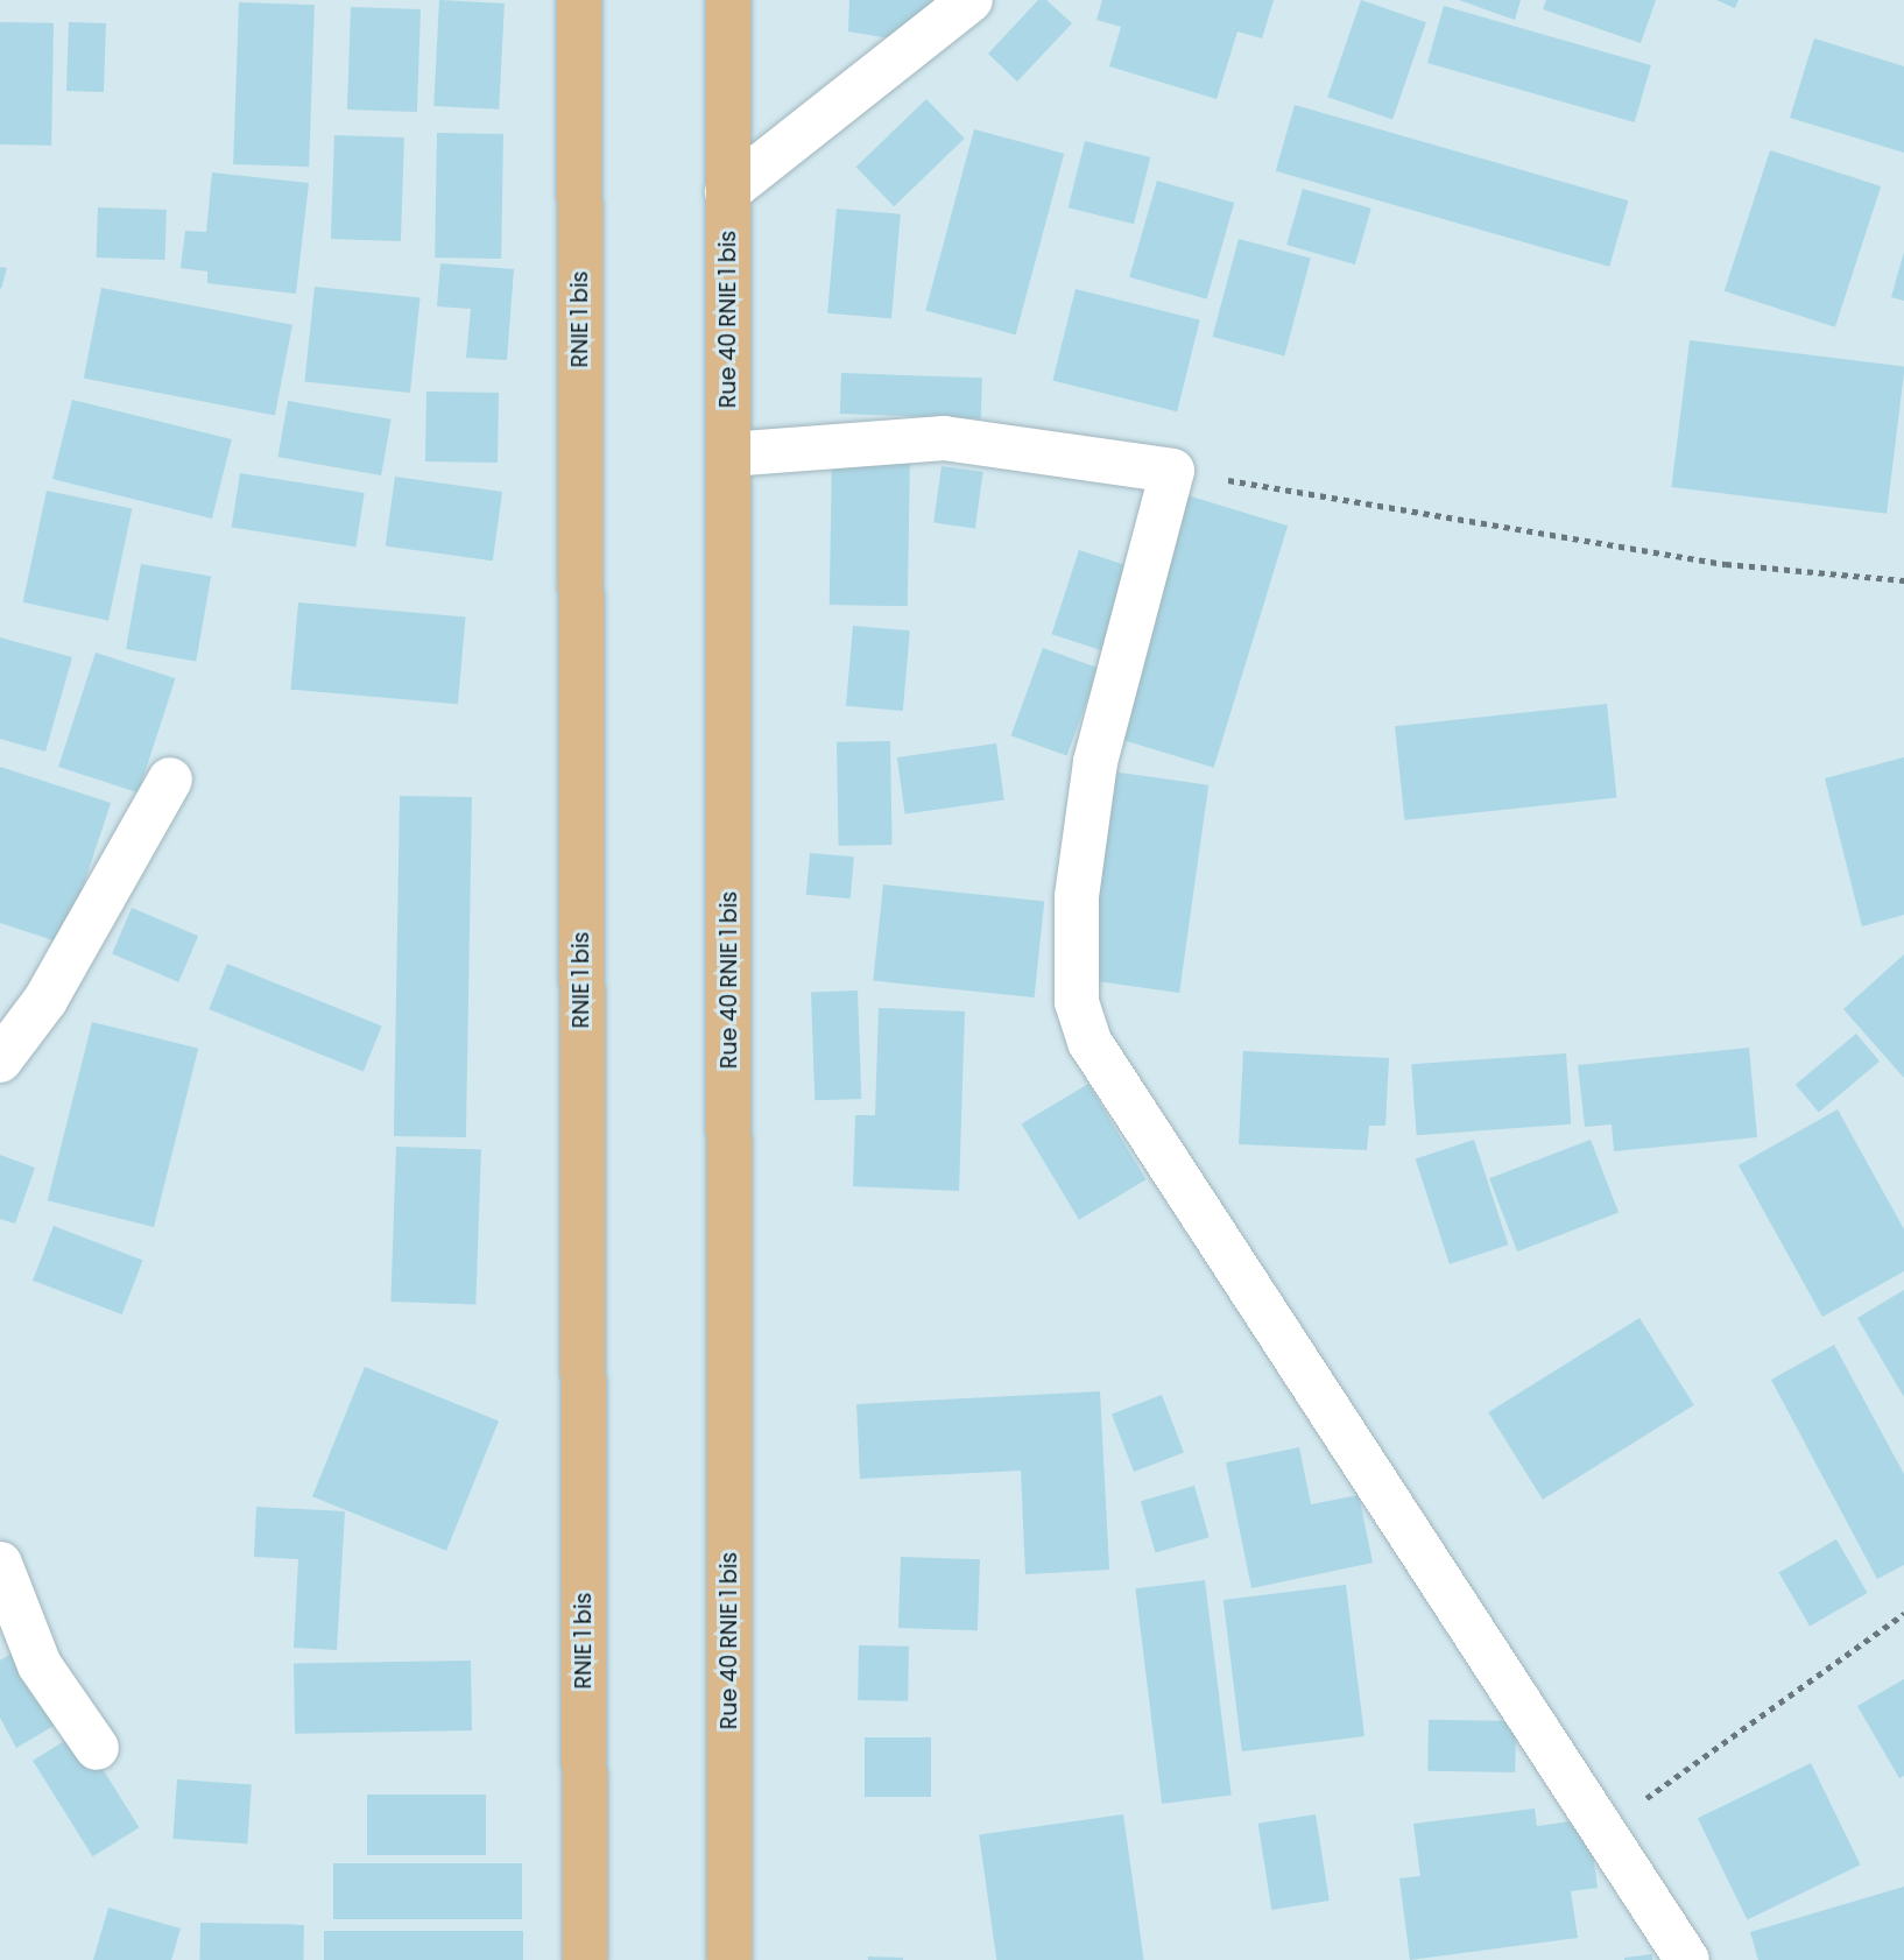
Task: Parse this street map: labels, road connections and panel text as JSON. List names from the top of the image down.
{
  "streets": {
    "main road": ["RNIE 1 bis", "Rue 40 RNIE 1 bis"]
  }
}
